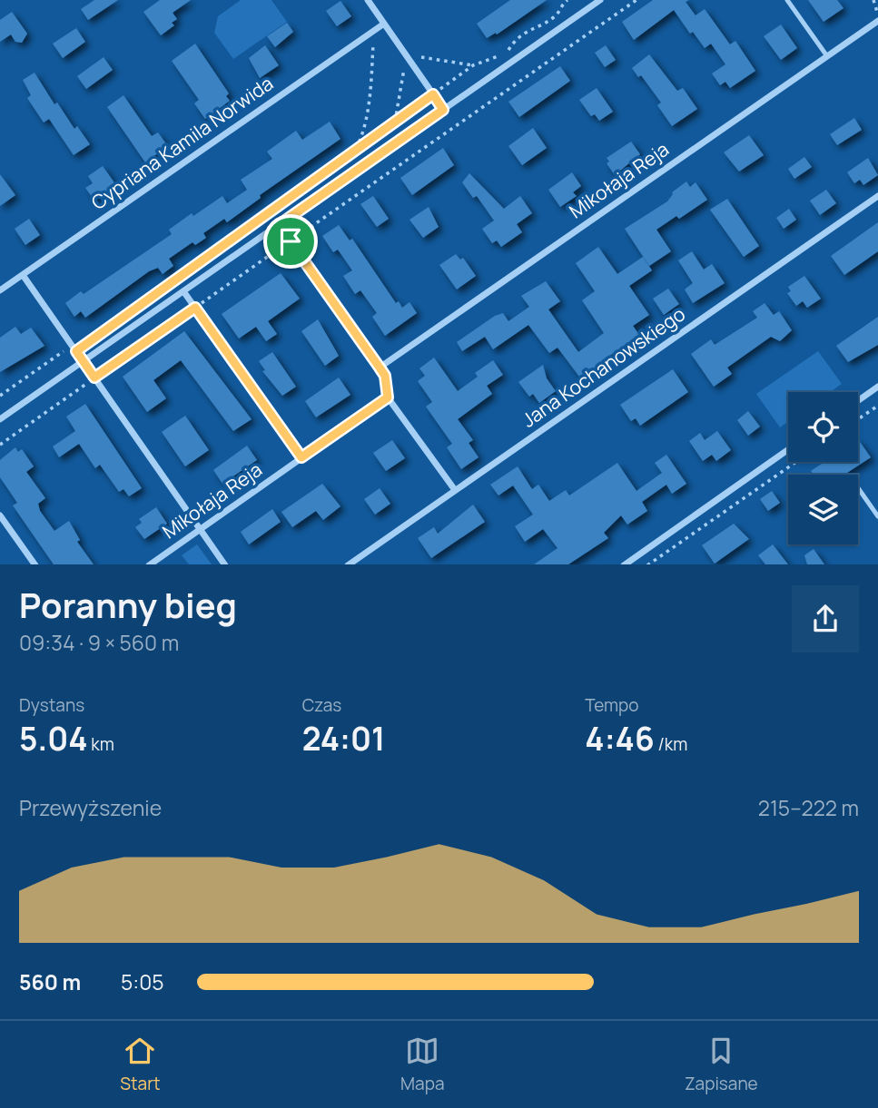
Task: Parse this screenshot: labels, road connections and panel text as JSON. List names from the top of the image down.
{
  "streets": {
    "street": ["Cypriana Kamila Norwida", "Mikołaja Reja", "Jana Kochanowskiego"]
  },
  "page": {
    "heading": ["Poranny bieg", "09:34 · 9 × 560 m"],
    "stats": [
      ["Dystans", "5.04 km"],
      ["Czas", "24:01"],
      ["Tempo", "4:46 /km"]
    ],
    "chart": ["Przewyższenie", "215–222 m"],
    "list": [
      {
        "name": "560 m",
        "note": "5:05"
      }
    ],
    "tabs": ["Start", "Mapa", "Zapisane"]
  }
}
